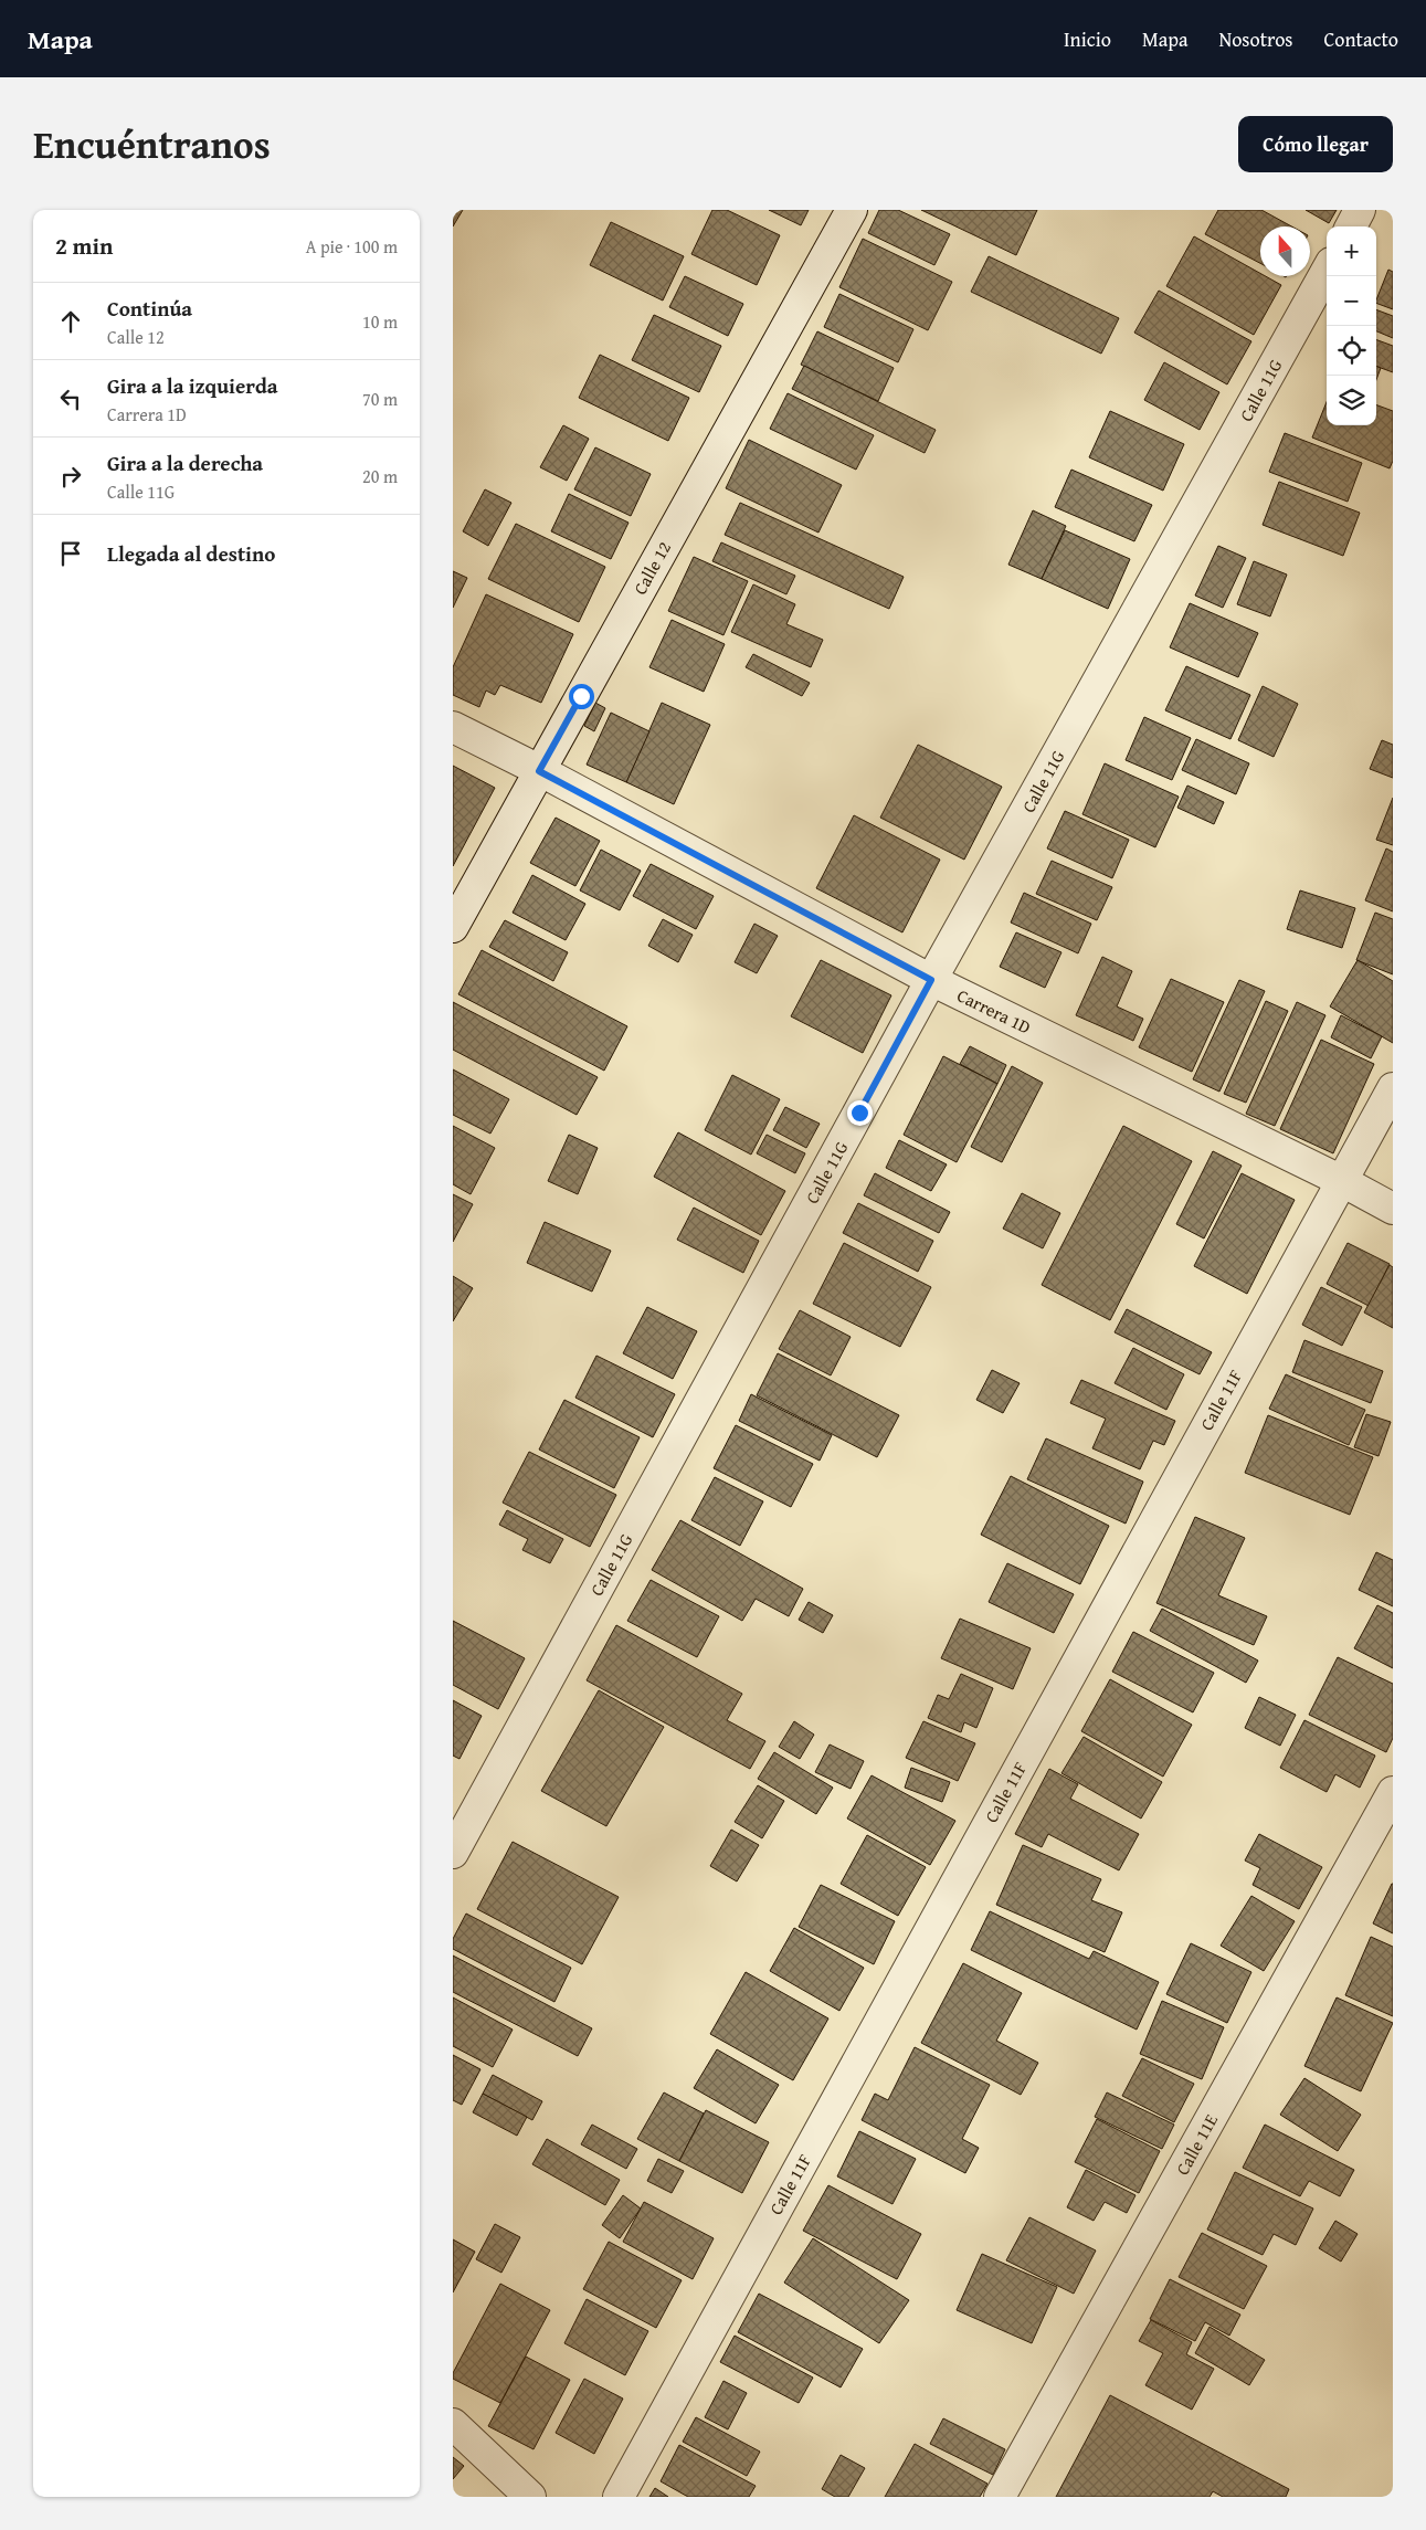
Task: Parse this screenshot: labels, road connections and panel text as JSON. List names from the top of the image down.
{
  "streets": {
    "street": [
      "Calle 11G",
      "Calle 12",
      "Carrera 1D",
      "Calle 11F",
      "Calle 11E"
    ]
  },
  "crossings": [
    ["Calle 11G", "Carrera 1D"],
    ["Calle 12", "Carrera 1D"],
    ["Carrera 1D", "Calle 11F"]
  ],
  "north": "top",
  "page": {
    "header": "Mapa",
    "nav": [
      "Inicio",
      "Mapa",
      "Nosotros",
      "Contacto"
    ],
    "title": "Encuéntranos",
    "buttons": "Cómo llegar",
    "heading": ["2 min", "A pie · 100 m"],
    "map_buttons": ["+", "−"],
    "list": [
      ["Continúa", "Calle 12", "10 m"],
      ["Gira a la izquierda", "Carrera 1D", "70 m"],
      ["Gira a la derecha", "Calle 11G", "20 m"],
      "Llegada al destino"
    ]
  }
}
